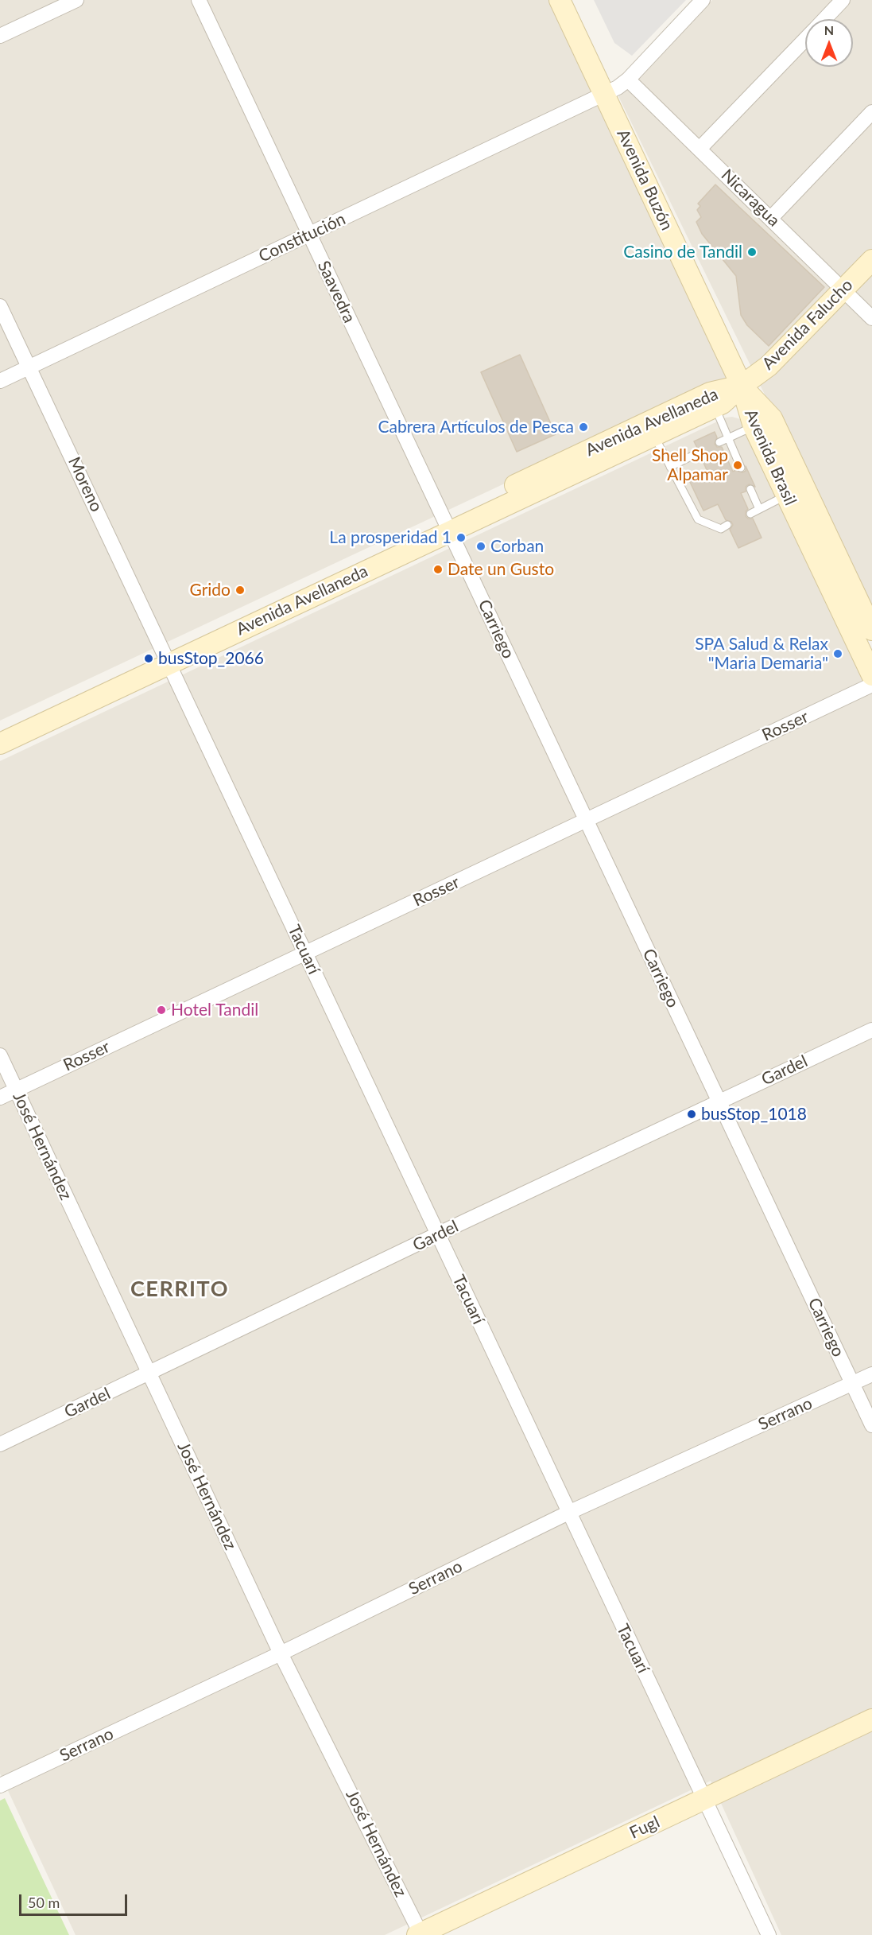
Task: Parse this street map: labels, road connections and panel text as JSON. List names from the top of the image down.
{
  "streets": {
    "main road": [
      "Avenida Buzón",
      "Avenida Falucho",
      "Avenida Avellaneda",
      "Avenida Brasil",
      "Fugl"
    ],
    "street": [
      "Nicaragua",
      "Constitución",
      "Saavedra",
      "Moreno",
      "Carriego",
      "Rosser",
      "Tacuarí",
      "Gardel",
      "José Hernández",
      "Serrano"
    ]
  },
  "crossings": [
    ["Avenida Buzón", "Constitución"],
    ["Avenida Buzón", "Avenida Falucho"],
    ["Avenida Buzón", "Avenida Avellaneda"],
    ["Avenida Buzón", "Avenida Brasil"],
    ["Nicaragua", "Constitución"],
    ["Nicaragua", "Avenida Falucho"],
    ["Constitución", "Saavedra"],
    ["Constitución", "Moreno"],
    ["Saavedra", "Avenida Avellaneda"],
    ["Saavedra", "Carriego"],
    ["Avenida Falucho", "Avenida Avellaneda"],
    ["Avenida Falucho", "Avenida Brasil"],
    ["Avenida Avellaneda", "Avenida Brasil"],
    ["Avenida Avellaneda", "Moreno"],
    ["Avenida Avellaneda", "Carriego"],
    ["Avenida Avellaneda", "Tacuarí"],
    ["Moreno", "Tacuarí"],
    ["Carriego", "Rosser"],
    ["Carriego", "Gardel"],
    ["Carriego", "Serrano"],
    ["Rosser", "Tacuarí"],
    ["Rosser", "José Hernández"],
    ["Tacuarí", "Gardel"],
    ["Tacuarí", "Serrano"],
    ["Tacuarí", "Fugl"],
    ["Gardel", "José Hernández"],
    ["José Hernández", "Serrano"],
    ["José Hernández", "Fugl"]
  ],
  "districts": ["CERRITO"],
  "places": [
    "Casino de Tandil",
    "Cabrera Artículos de Pesca",
    "Shell Shop Alpamar",
    "La prosperidad 1",
    "Corban",
    "Date un Gusto",
    "Grido",
    "SPA Salud & Relax \"Maria Demaria\"",
    "busStop_2066",
    "Hotel Tandil",
    "busStop_1018"
  ],
  "scale_bar": "50 m",
  "north": "top"
}
